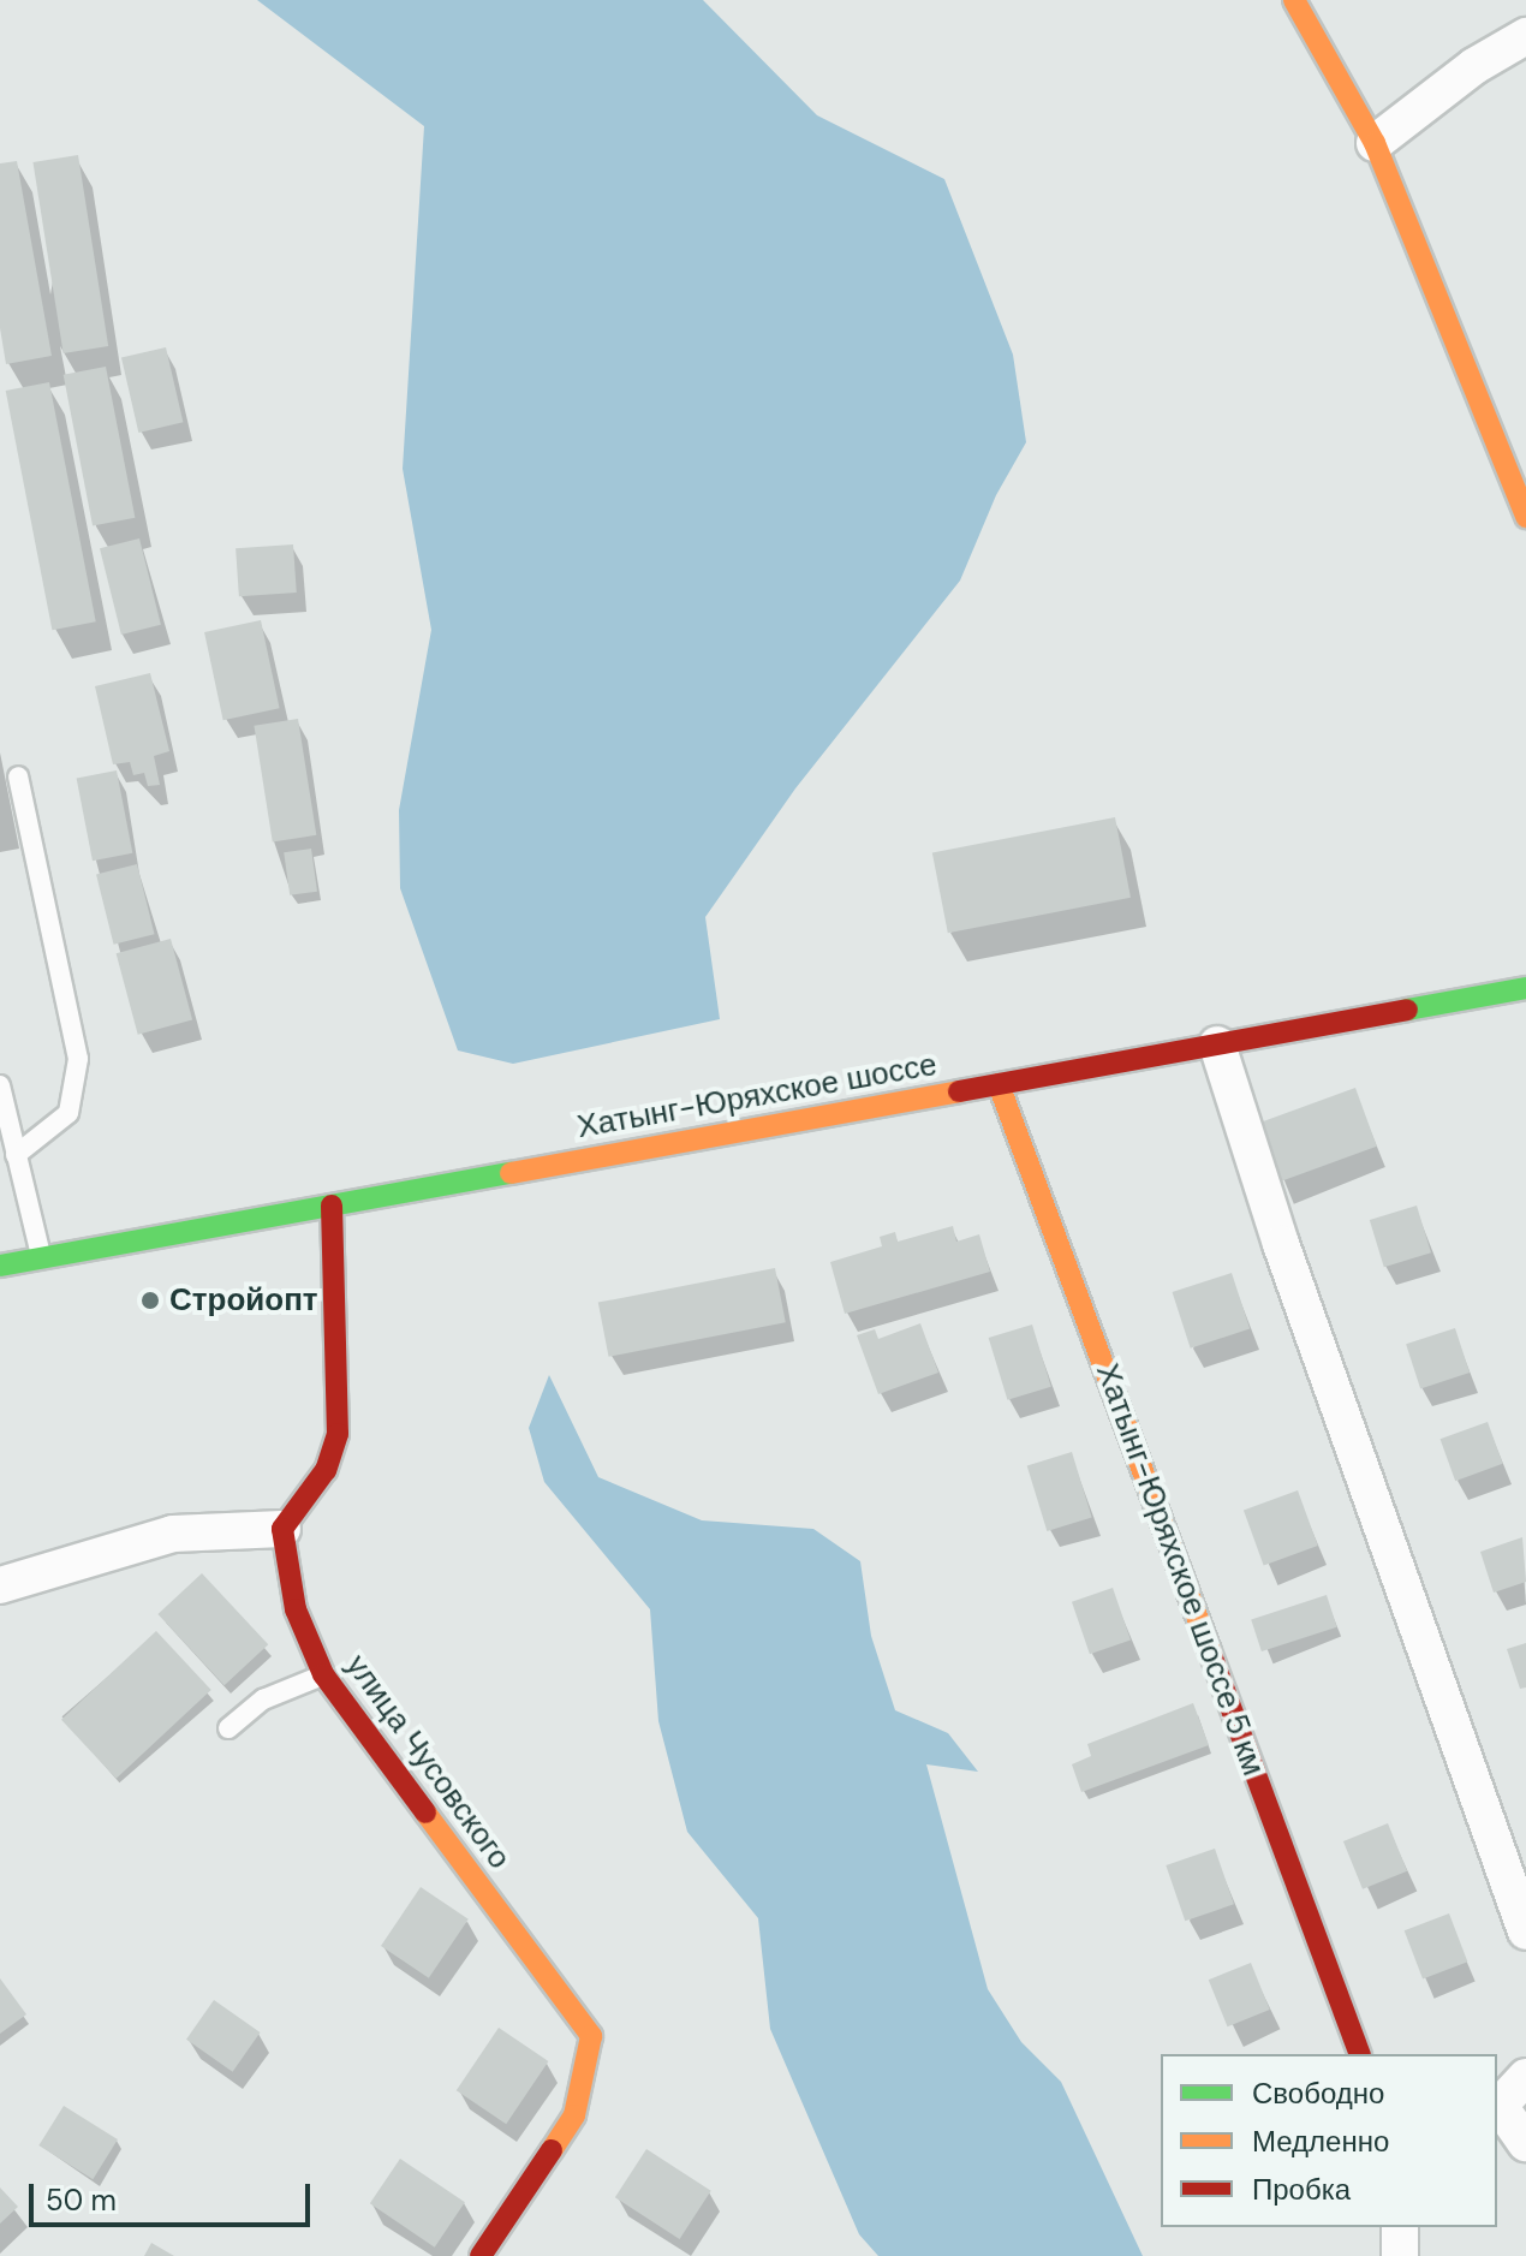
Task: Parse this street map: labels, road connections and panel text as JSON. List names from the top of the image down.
{
  "streets": {
    "street": ["Хатынг-Юряхское шоссе", "Хатынг-Юряхское шоссе 5 км", "улица Чусовского"]
  },
  "crossings": [
    ["Хатынг-Юряхское шоссе", "Хатынг-Юряхское шоссе 5 км"]
  ],
  "places": ["Стройопт"],
  "legend": ["Свободно", "Медленно", "Пробка"],
  "scale_bar": "50 m"
}
